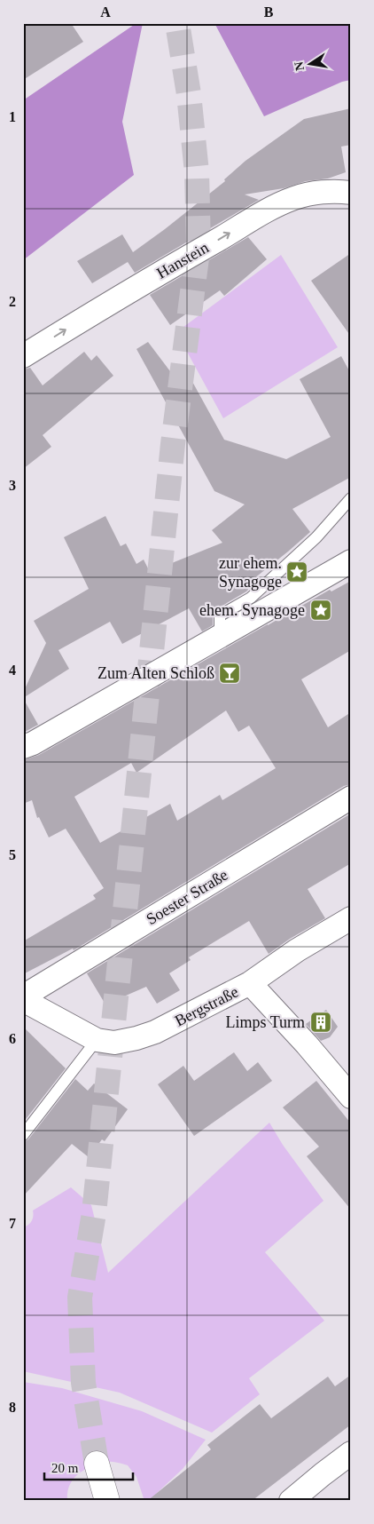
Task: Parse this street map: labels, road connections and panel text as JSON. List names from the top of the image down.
{
  "streets": {
    "street": ["Hanstein", "Soester Straße", "Bergstraße"]
  },
  "crossings": [
    ["Soester Straße", "Bergstraße"]
  ],
  "one_way": ["Hanstein"],
  "places": {
    "place": ["zur ehem. Synagoge", "ehem. Synagoge"],
    "bar": ["Zum Alten Schloß"],
    "building": ["Limps Turm"]
  },
  "scale_bar": "20 m",
  "north": "left",
  "grid": {
    "columns": ["A", "B"],
    "rows": [
      "1",
      "2",
      "3",
      "4",
      "5",
      "6",
      "7",
      "8"
    ]
  }
}
